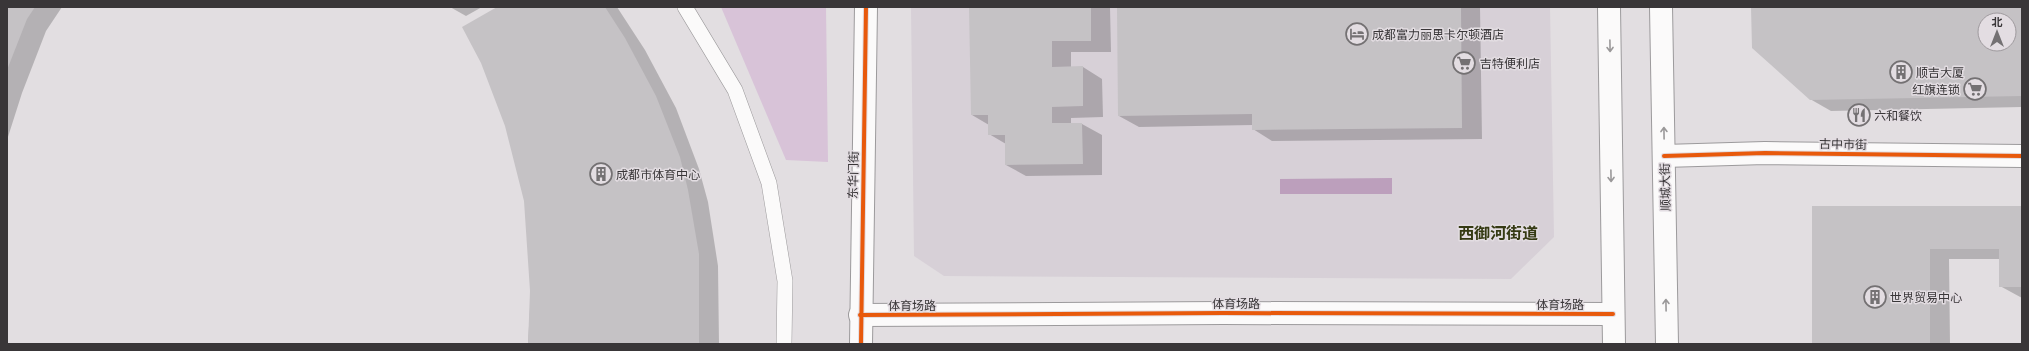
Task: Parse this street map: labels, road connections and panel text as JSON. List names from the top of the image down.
{
  "streets": {
    "street": [
      "古中市街",
      "东华门街",
      "顺城大街",
      "体育场路"
    ]
  },
  "crossings": [
    ["古中市街", "顺城大街"],
    ["东华门街", "体育场路"]
  ],
  "districts": ["西御河街道"],
  "places": {
    "hotel": ["成都富力丽思卡尔顿酒店"],
    "supermarket": ["吉特便利店", "红旗连锁"],
    "building": ["顺吉大厦", "成都市体育中心", "世界贸易中心"],
    "restaurant": ["六和餐饮"]
  },
  "north": "top"
}
